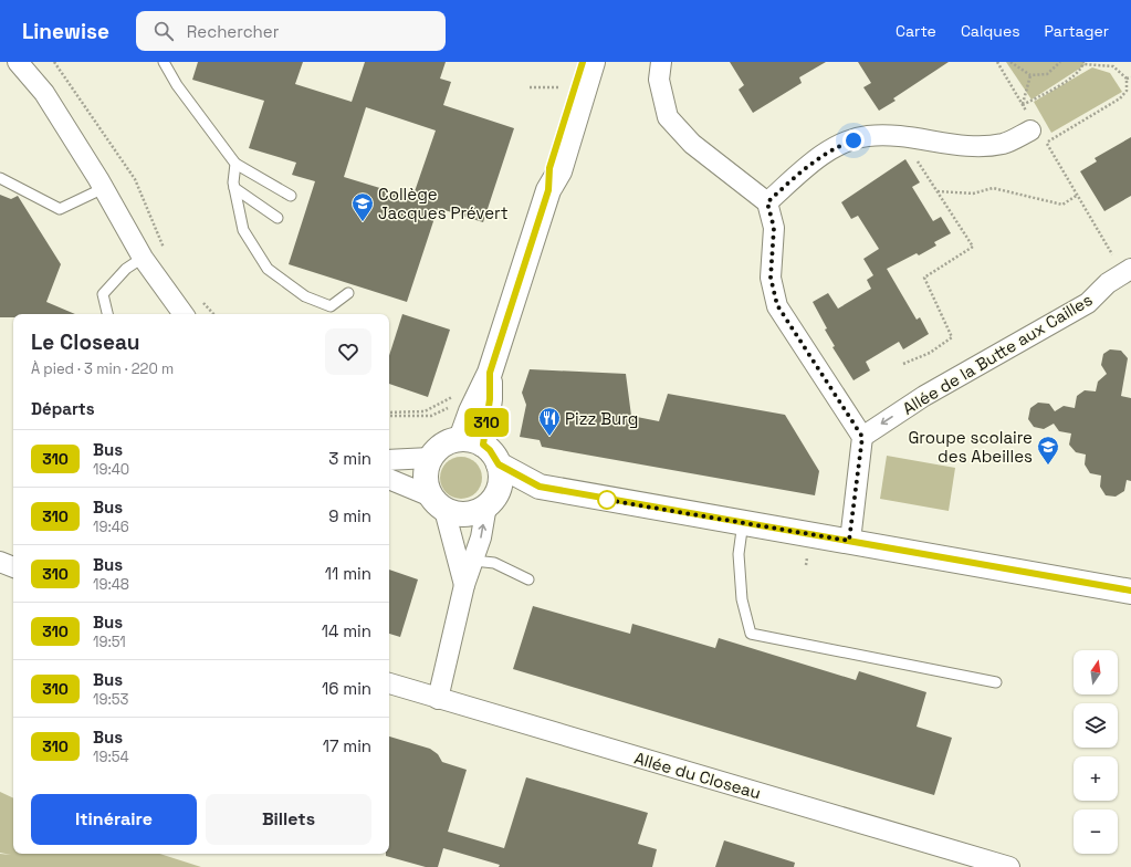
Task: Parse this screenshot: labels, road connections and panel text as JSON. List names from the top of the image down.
{
  "streets": {
    "street": ["Allée de la Butte aux Cailles", "Allée du Closeau"]
  },
  "one_way": ["Allée de la Butte aux Cailles"],
  "places": {
    "school or university": ["Collège Jacques Prévert", "Groupe scolaire des Abeilles"],
    "restaurant": ["Pizz Burg"]
  },
  "lines": ["bus line 310"],
  "north": "top",
  "page": {
    "header": "Linewise",
    "search": "Rechercher",
    "nav": ["Carte", "Calques", "Partager"],
    "on_map": "310",
    "heading": [
      ["Le Closeau", "À pied · 3 min · 220 m"],
      "Départs"
    ],
    "list": [
      {
        "mark": "310",
        "name": "Bus",
        "note": "19:40",
        "value": "3 min"
      },
      {
        "mark": "310",
        "name": "Bus",
        "note": "19:46",
        "value": "9 min"
      },
      {
        "mark": "310",
        "name": "Bus",
        "note": "19:48",
        "value": "11 min"
      },
      {
        "mark": "310",
        "name": "Bus",
        "note": "19:51",
        "value": "14 min"
      },
      {
        "mark": "310",
        "name": "Bus",
        "note": "19:53",
        "value": "16 min"
      },
      {
        "mark": "310",
        "name": "Bus",
        "note": "19:54",
        "value": "17 min"
      }
    ],
    "map_buttons": ["+", "−"],
    "buttons": ["Itinéraire", "Billets"]
  }
}
